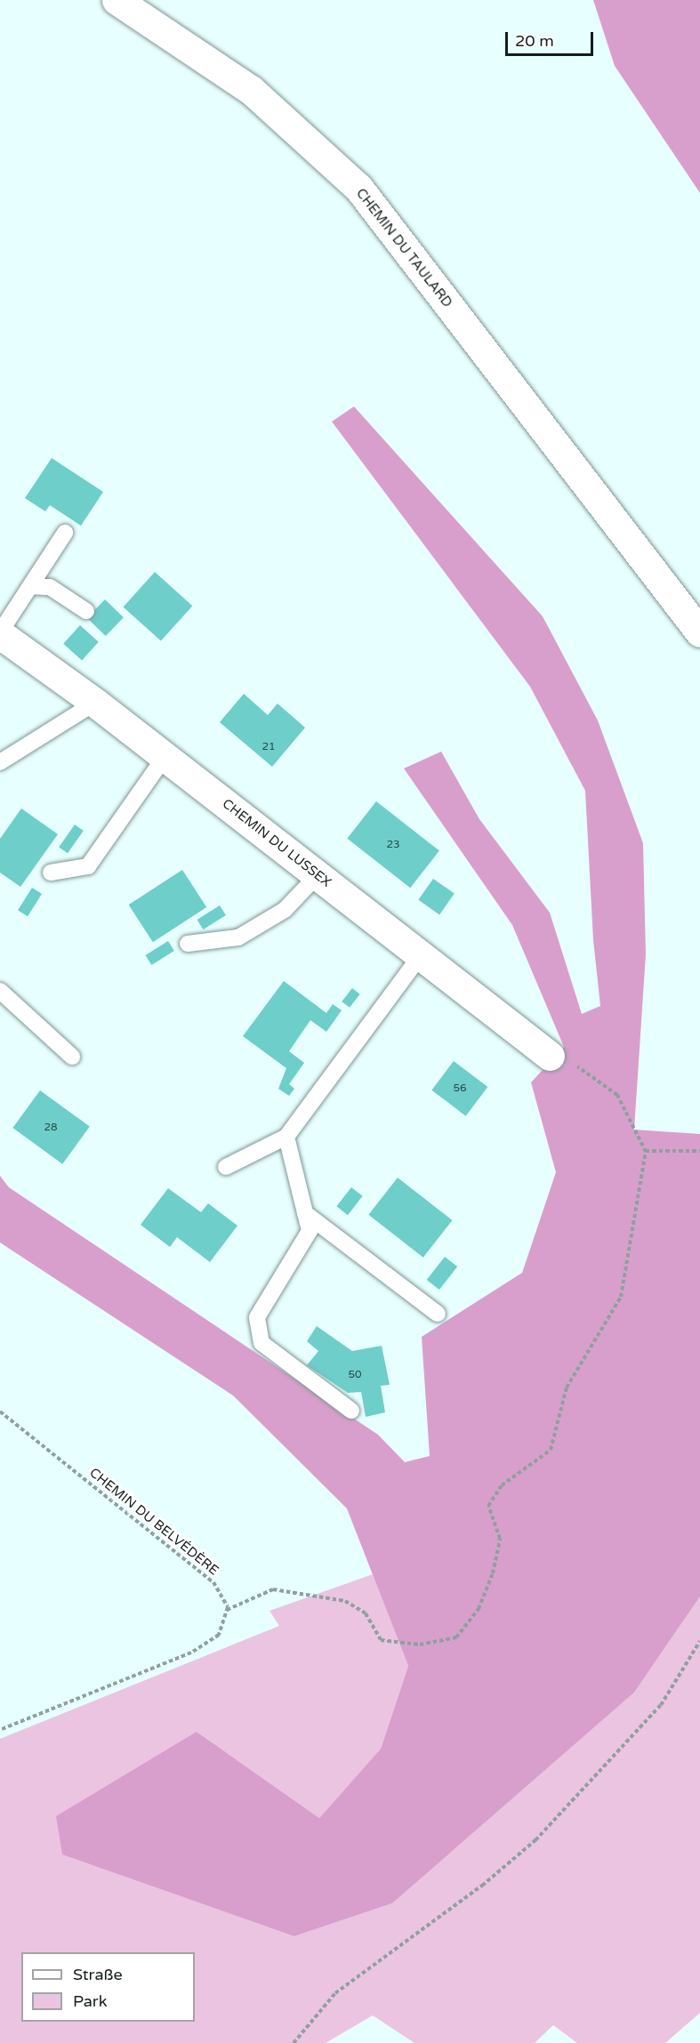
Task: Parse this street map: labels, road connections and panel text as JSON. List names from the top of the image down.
{
  "streets": {
    "street": ["CHEMIN DU TAULARD", "CHEMIN DU LUSSEX"],
    "path": ["CHEMIN DU BELVÉDÈRE"]
  },
  "house_numbers": [
    "21",
    "23",
    "56",
    "28",
    "50"
  ],
  "legend": ["Straße", "Park"],
  "scale_bar": "20 m"
}
